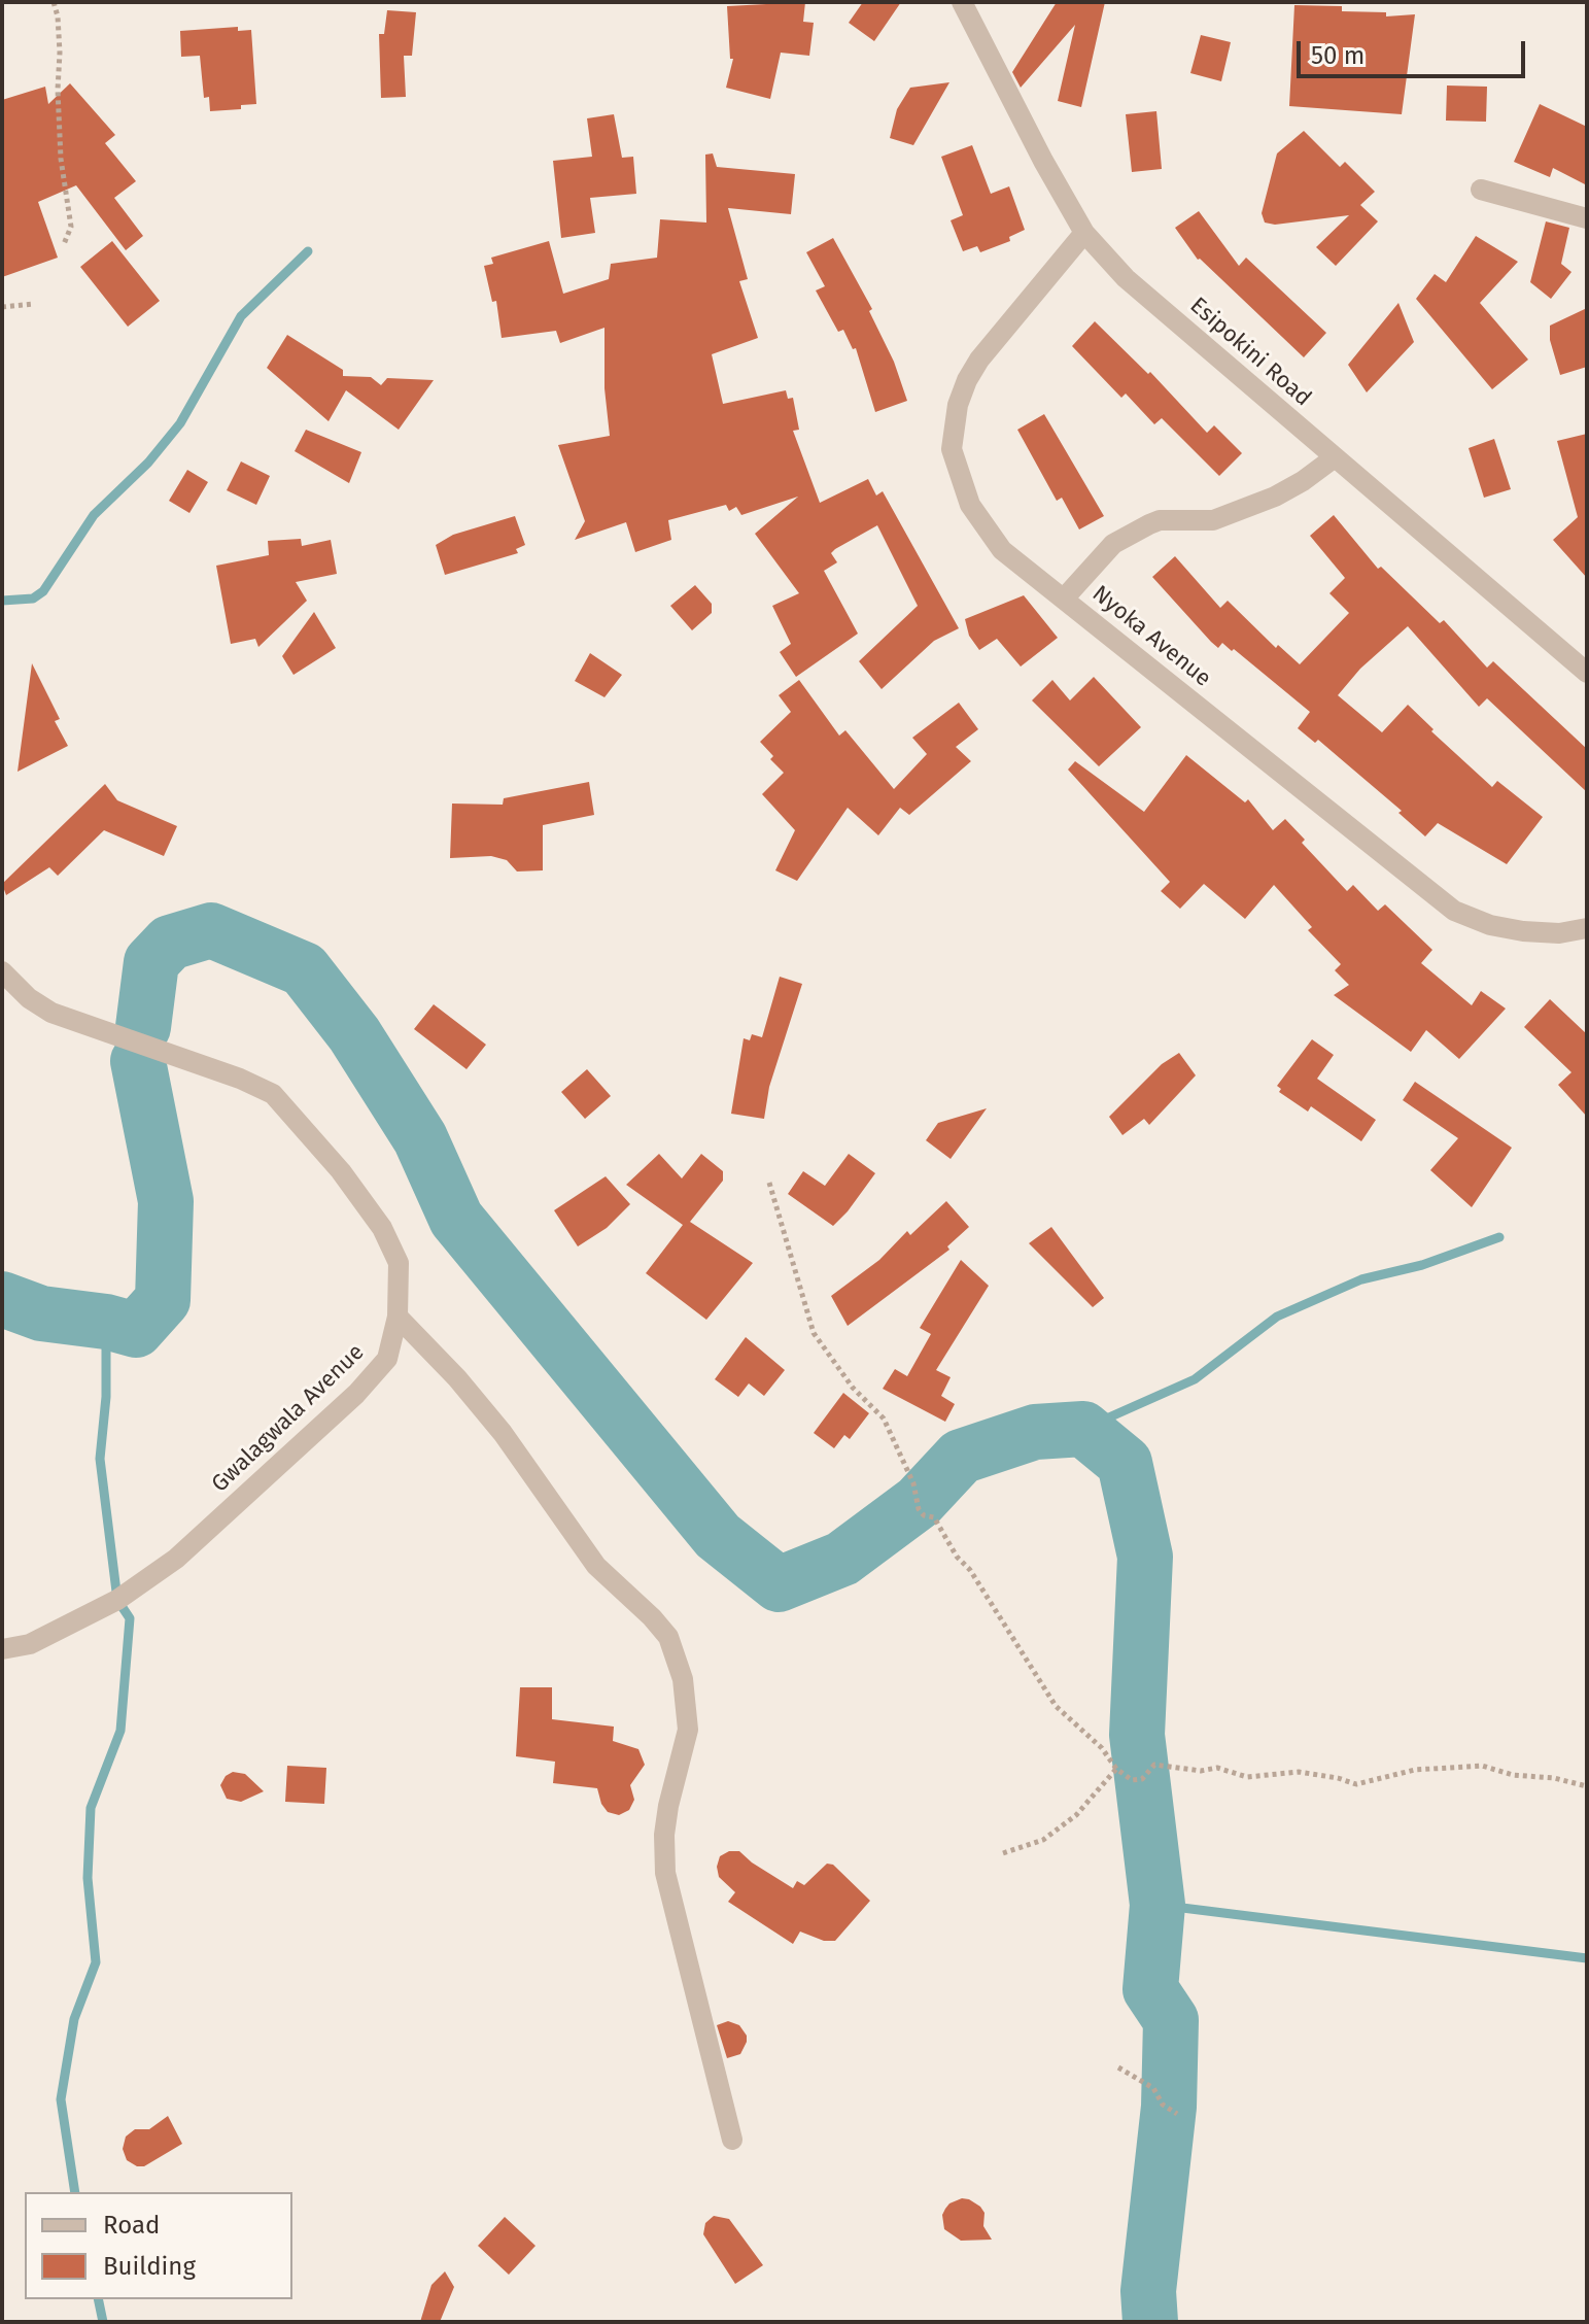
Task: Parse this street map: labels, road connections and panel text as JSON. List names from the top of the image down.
{
  "streets": {
    "street": ["Esipokini Road", "Nyoka Avenue", "Gwalagwala Avenue"]
  },
  "crossings": [
    ["Esipokini Road", "Nyoka Avenue"]
  ],
  "legend": ["Road", "Building"],
  "scale_bar": "50 m"
}
